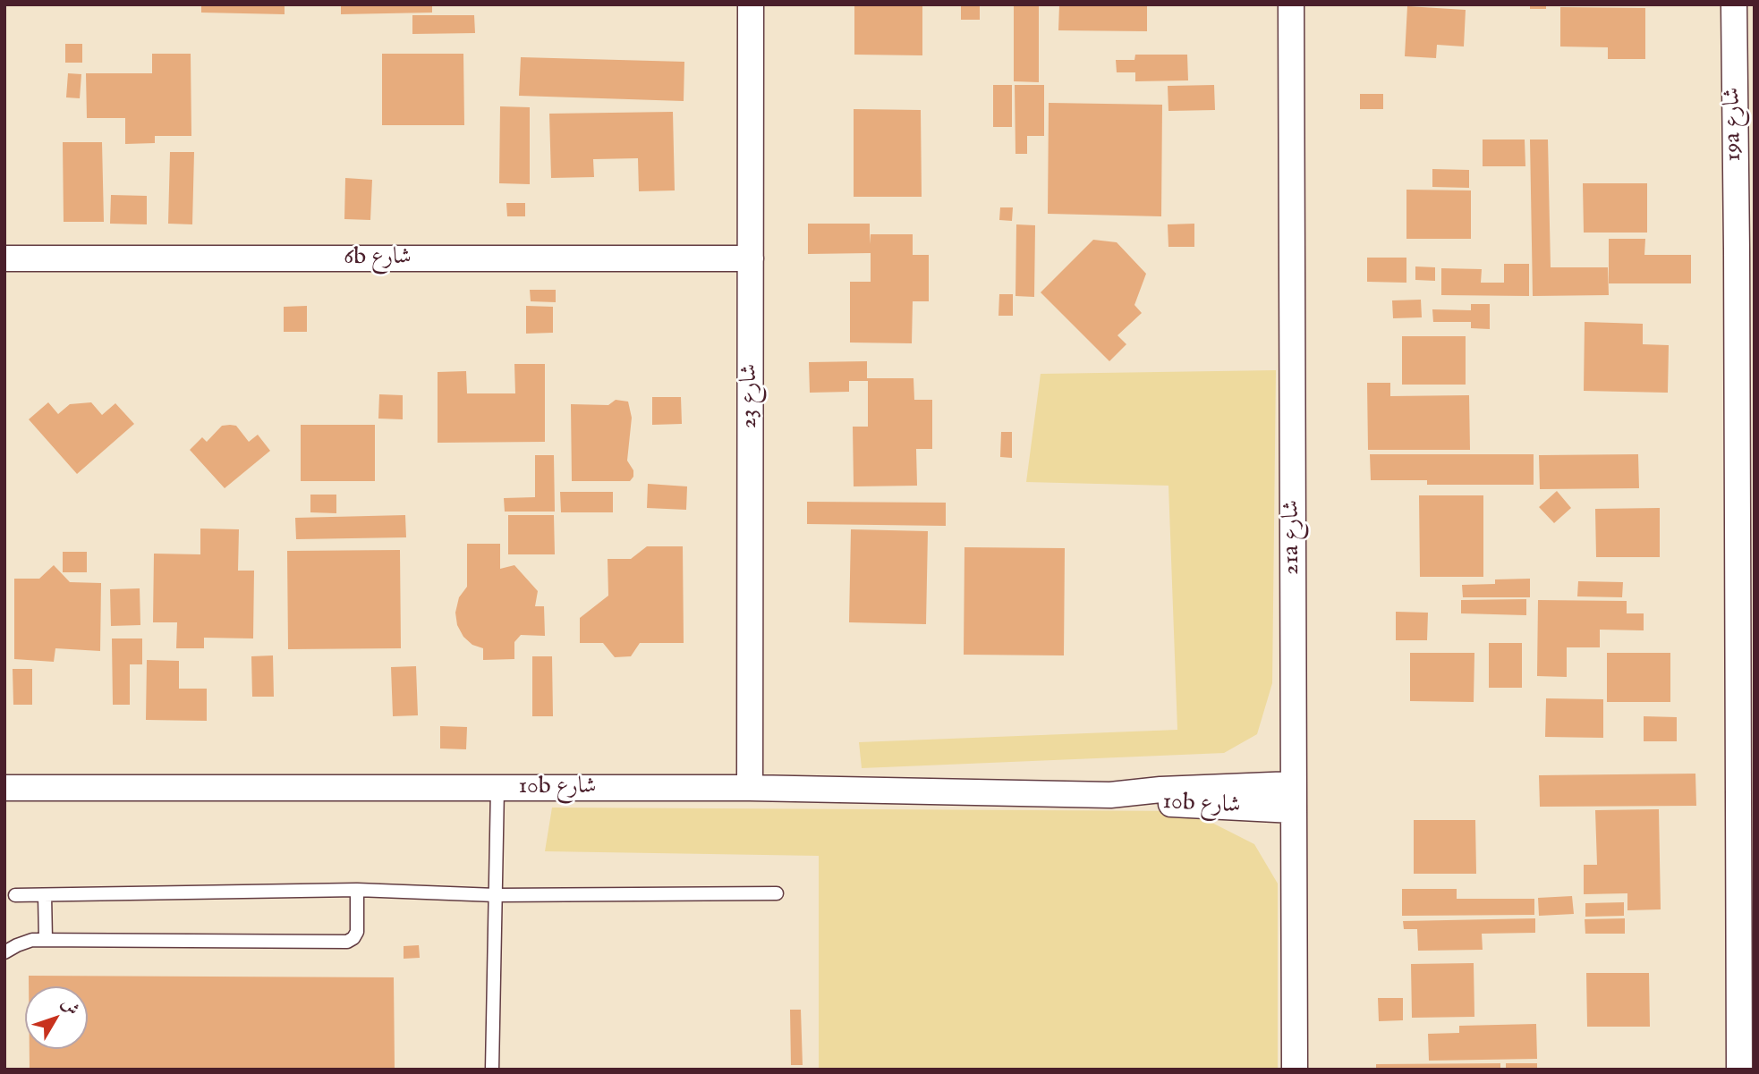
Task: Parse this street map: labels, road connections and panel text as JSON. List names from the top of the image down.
{
  "streets": {
    "street": [
      "19a شارع",
      "6b شارع",
      "شارع 23",
      "21a شارع",
      "10b شارع"
    ]
  },
  "crossings": [
    ["6b شارع", "شارع 23"],
    ["شارع 23", "10b شارع"],
    ["21a شارع", "10b شارع"]
  ],
  "north": "top right"
}
